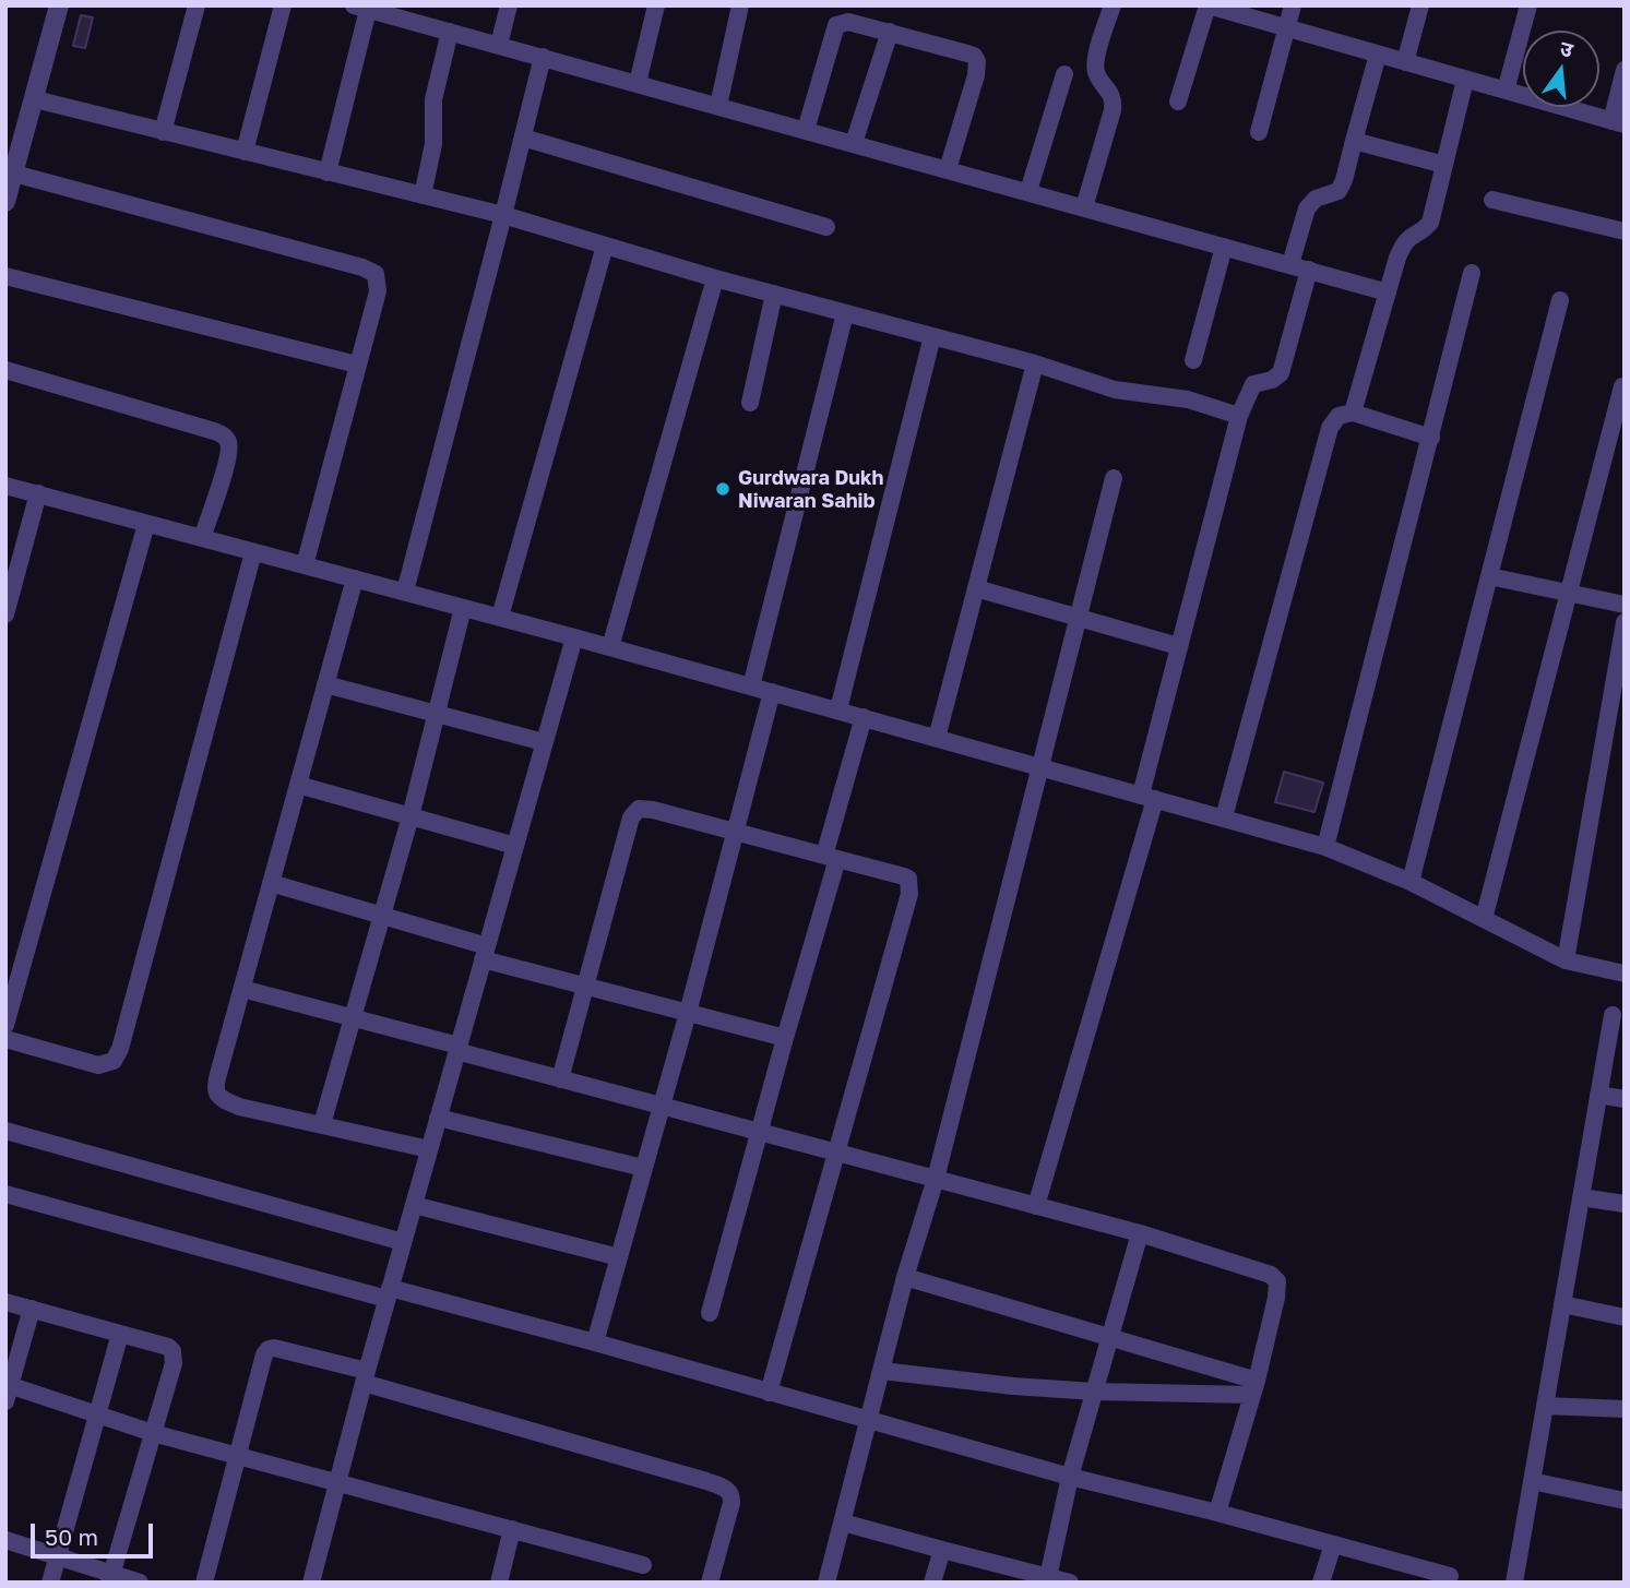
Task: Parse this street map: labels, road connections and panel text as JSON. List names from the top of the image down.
{
  "places": ["Gurdwara Dukh Niwaran Sahib"],
  "scale_bar": "50 m",
  "north": "top"
}
